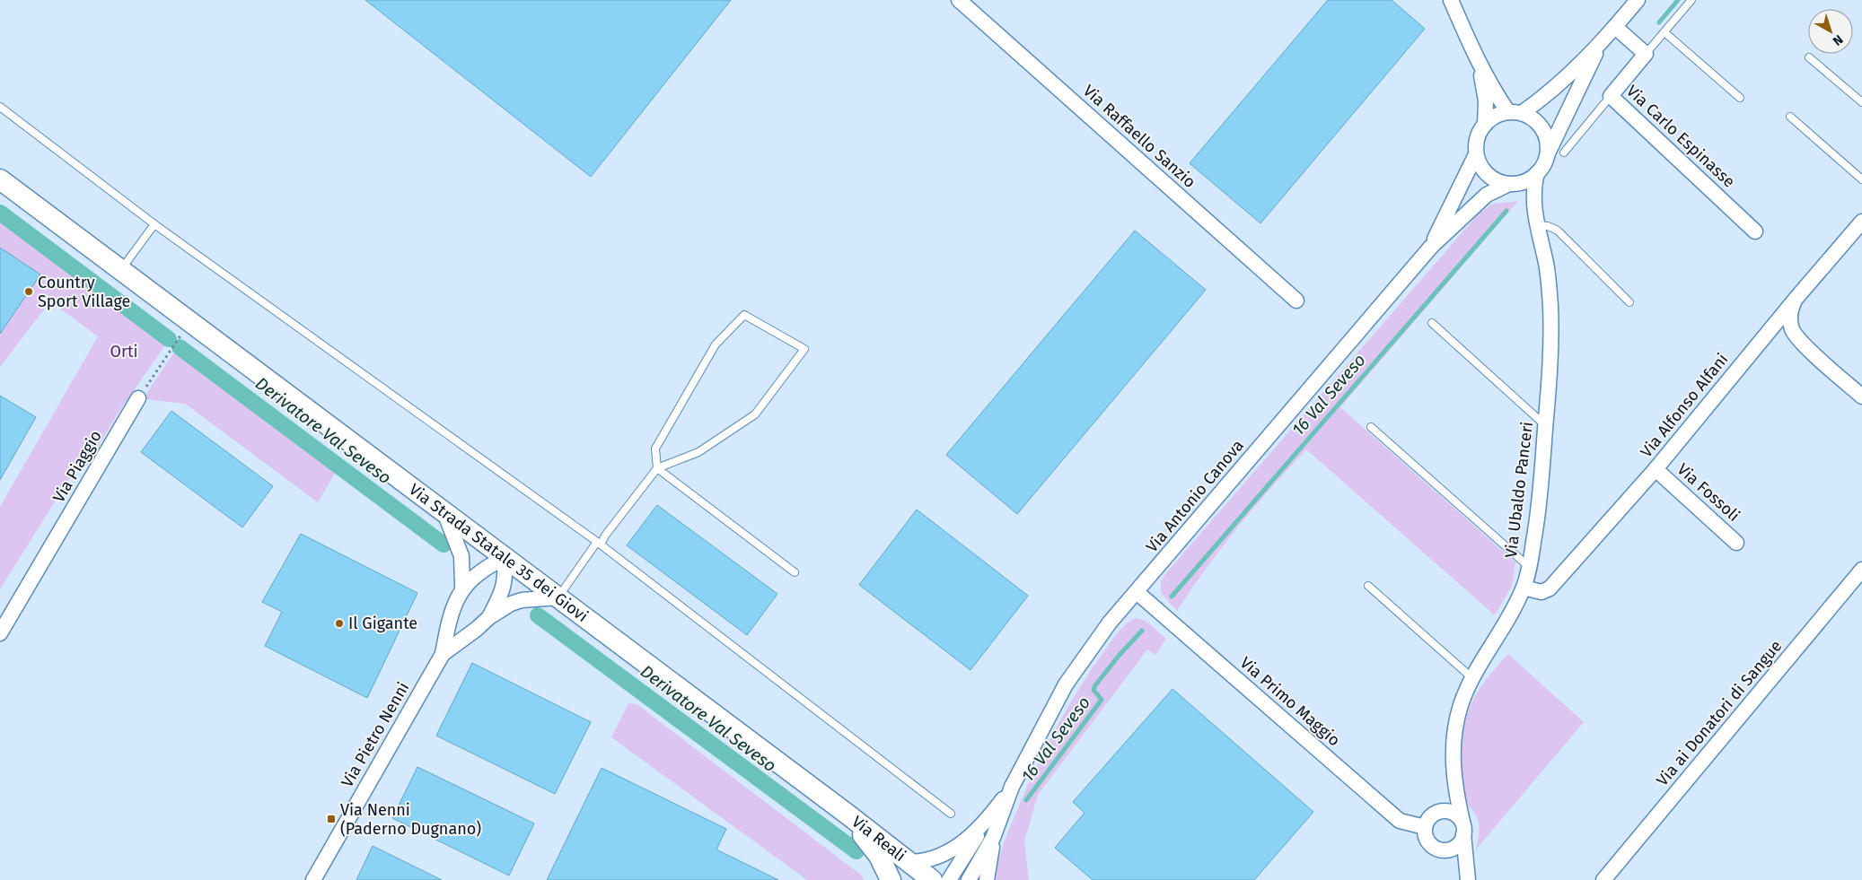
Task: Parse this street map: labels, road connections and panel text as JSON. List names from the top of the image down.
{
  "streets": {
    "main road": ["Via Strada Statale 35 dei Giovi", "Via Reali"],
    "street": [
      "Via Raffaello Sanzio",
      "Via Carlo Espinasse",
      "Via Alfonso Alfani",
      "Via Piaggio",
      "Via Ubaldo Panceri",
      "Via Fossoli",
      "Via Antonio Canova",
      "Via Primo Maggio",
      "Via ai Donatori di Sangue",
      "Via Pietro Nenni"
    ]
  },
  "crossings": [
    ["Via Alfonso Alfani", "Via Ubaldo Panceri"],
    ["Via Alfonso Alfani", "Via Fossoli"],
    ["Via Ubaldo Panceri", "Via Antonio Canova"],
    ["Via Ubaldo Panceri", "Via Primo Maggio"],
    ["Via Antonio Canova", "Via Primo Maggio"],
    ["Via Antonio Canova", "Via Reali"],
    ["Via Strada Statale 35 dei Giovi", "Via Pietro Nenni"],
    ["Via Strada Statale 35 dei Giovi", "Via Reali"]
  ],
  "water": ["16 Val Seveso", "Derivatore Val Seveso"],
  "parks": ["Orti"],
  "places": {
    "other": ["Country Sport Village", "Il Gigante"],
    "transit": ["Via Nenni (Paderno Dugnano)"]
  },
  "north": "bottom right"
}
